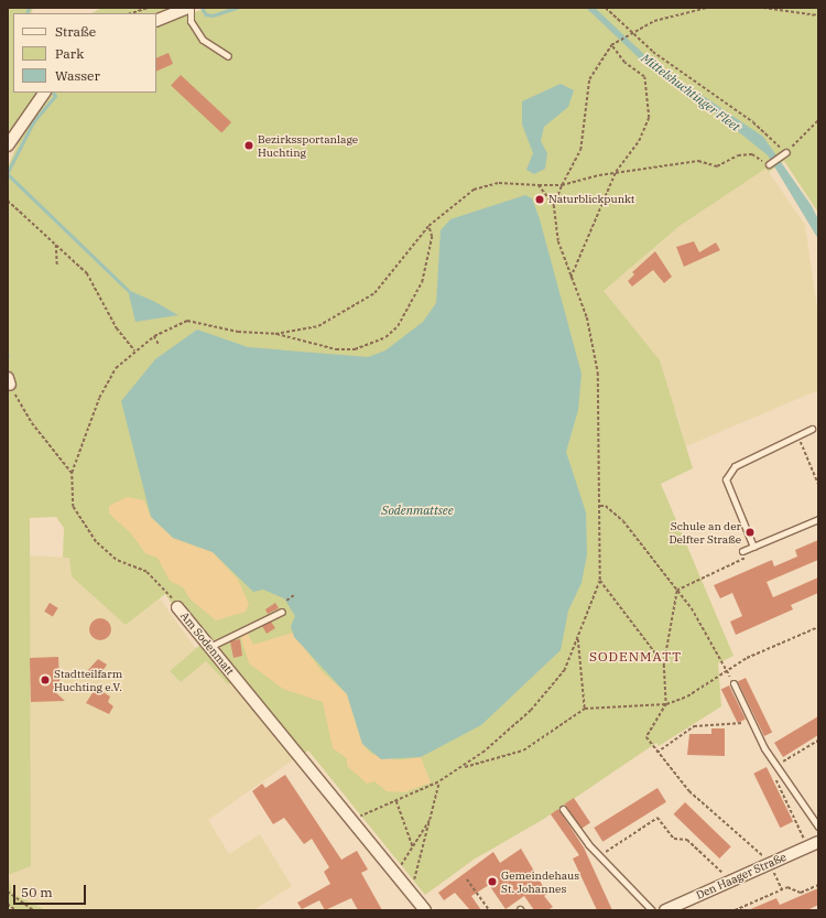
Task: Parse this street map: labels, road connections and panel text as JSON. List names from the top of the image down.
{
  "streets": {
    "street": ["Am Sodenmatt", "Den Haager Straße"]
  },
  "districts": ["SODENMATT"],
  "water": ["Mittelshuchtinger Fleet", "Sodenmattsee"],
  "places": [
    "Bezirkssportanlage Huchting",
    "Naturblickpunkt",
    "Schule an der Delfter Straße",
    "Stadtteilfarm Huchting e.V.",
    "Gemeindehaus St. Johannes"
  ],
  "legend": ["Straße", "Park", "Wasser"],
  "scale_bar": "50 m"
}
